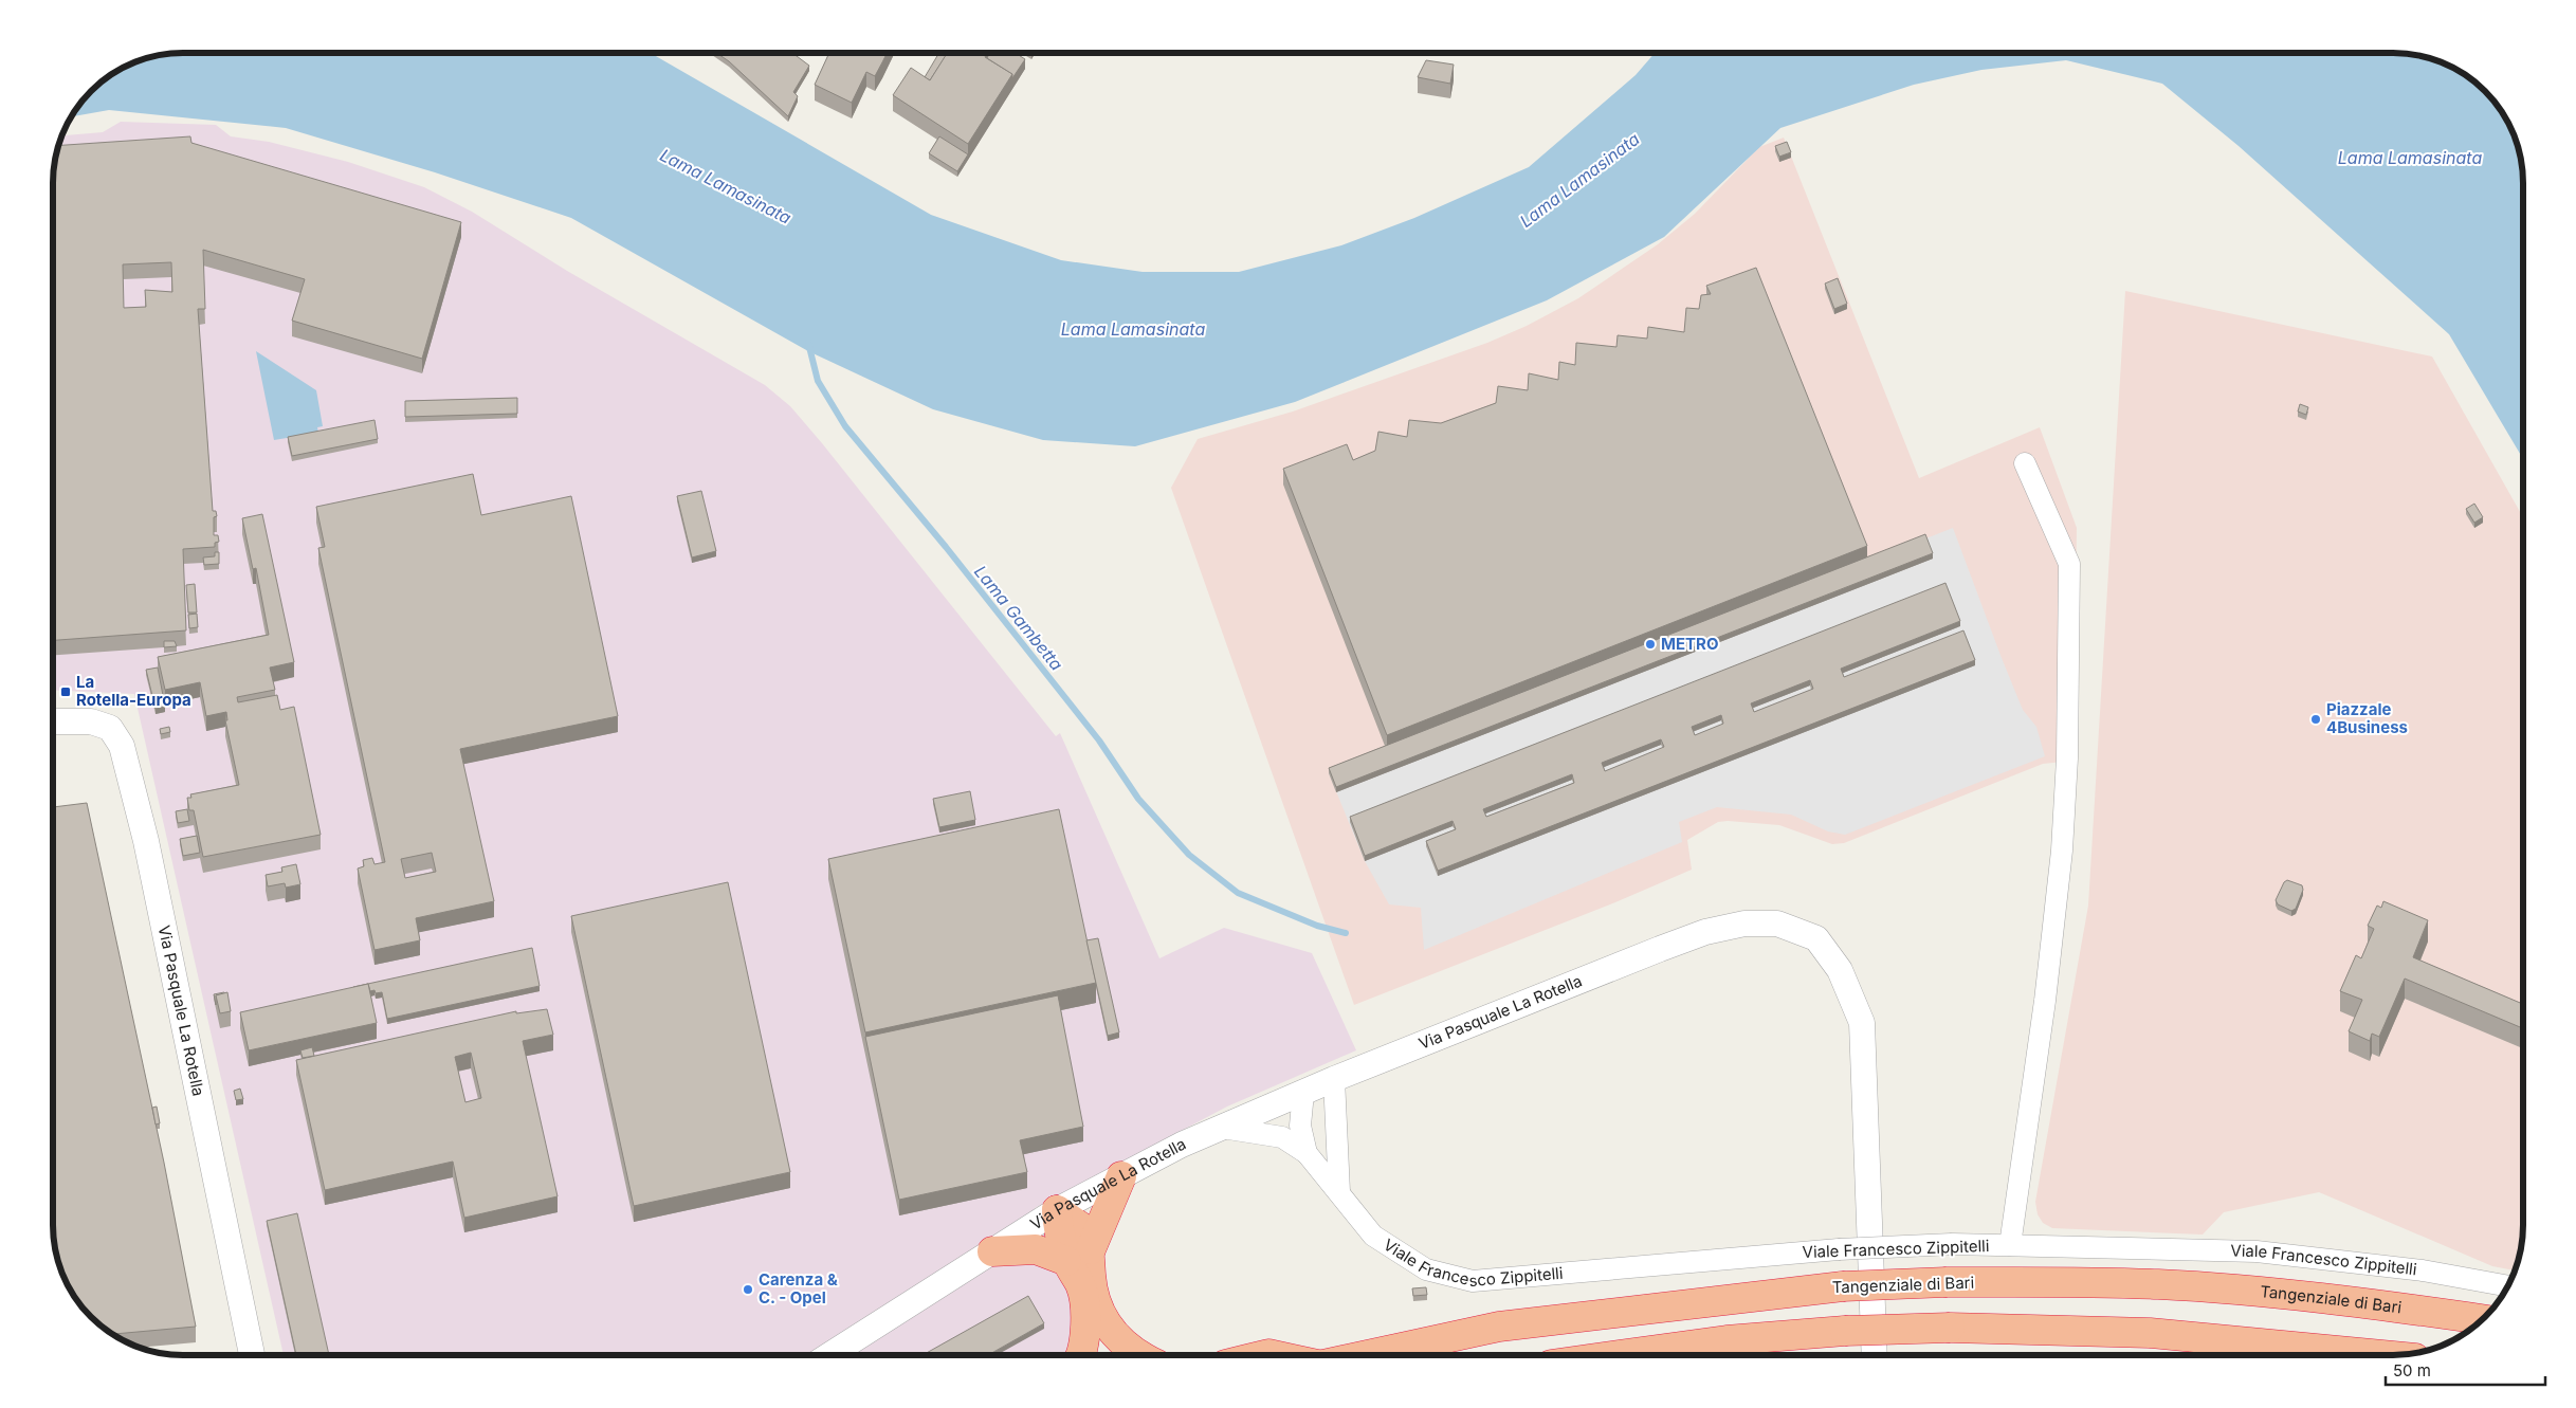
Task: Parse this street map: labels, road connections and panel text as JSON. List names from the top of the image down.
{
  "streets": {
    "highway": ["Tangenziale di Bari"],
    "street": ["Via Pasquale La Rotella", "Viale Francesco Zippitelli"]
  },
  "water": ["Lama Lamasinata", "Lama Gambetta"],
  "places": {
    "other": ["METRO", "Piazzale 4Business", "Carenza & C. - Opel"],
    "transit": ["La Rotella-Europa"]
  },
  "scale_bar": "50 m"
}
